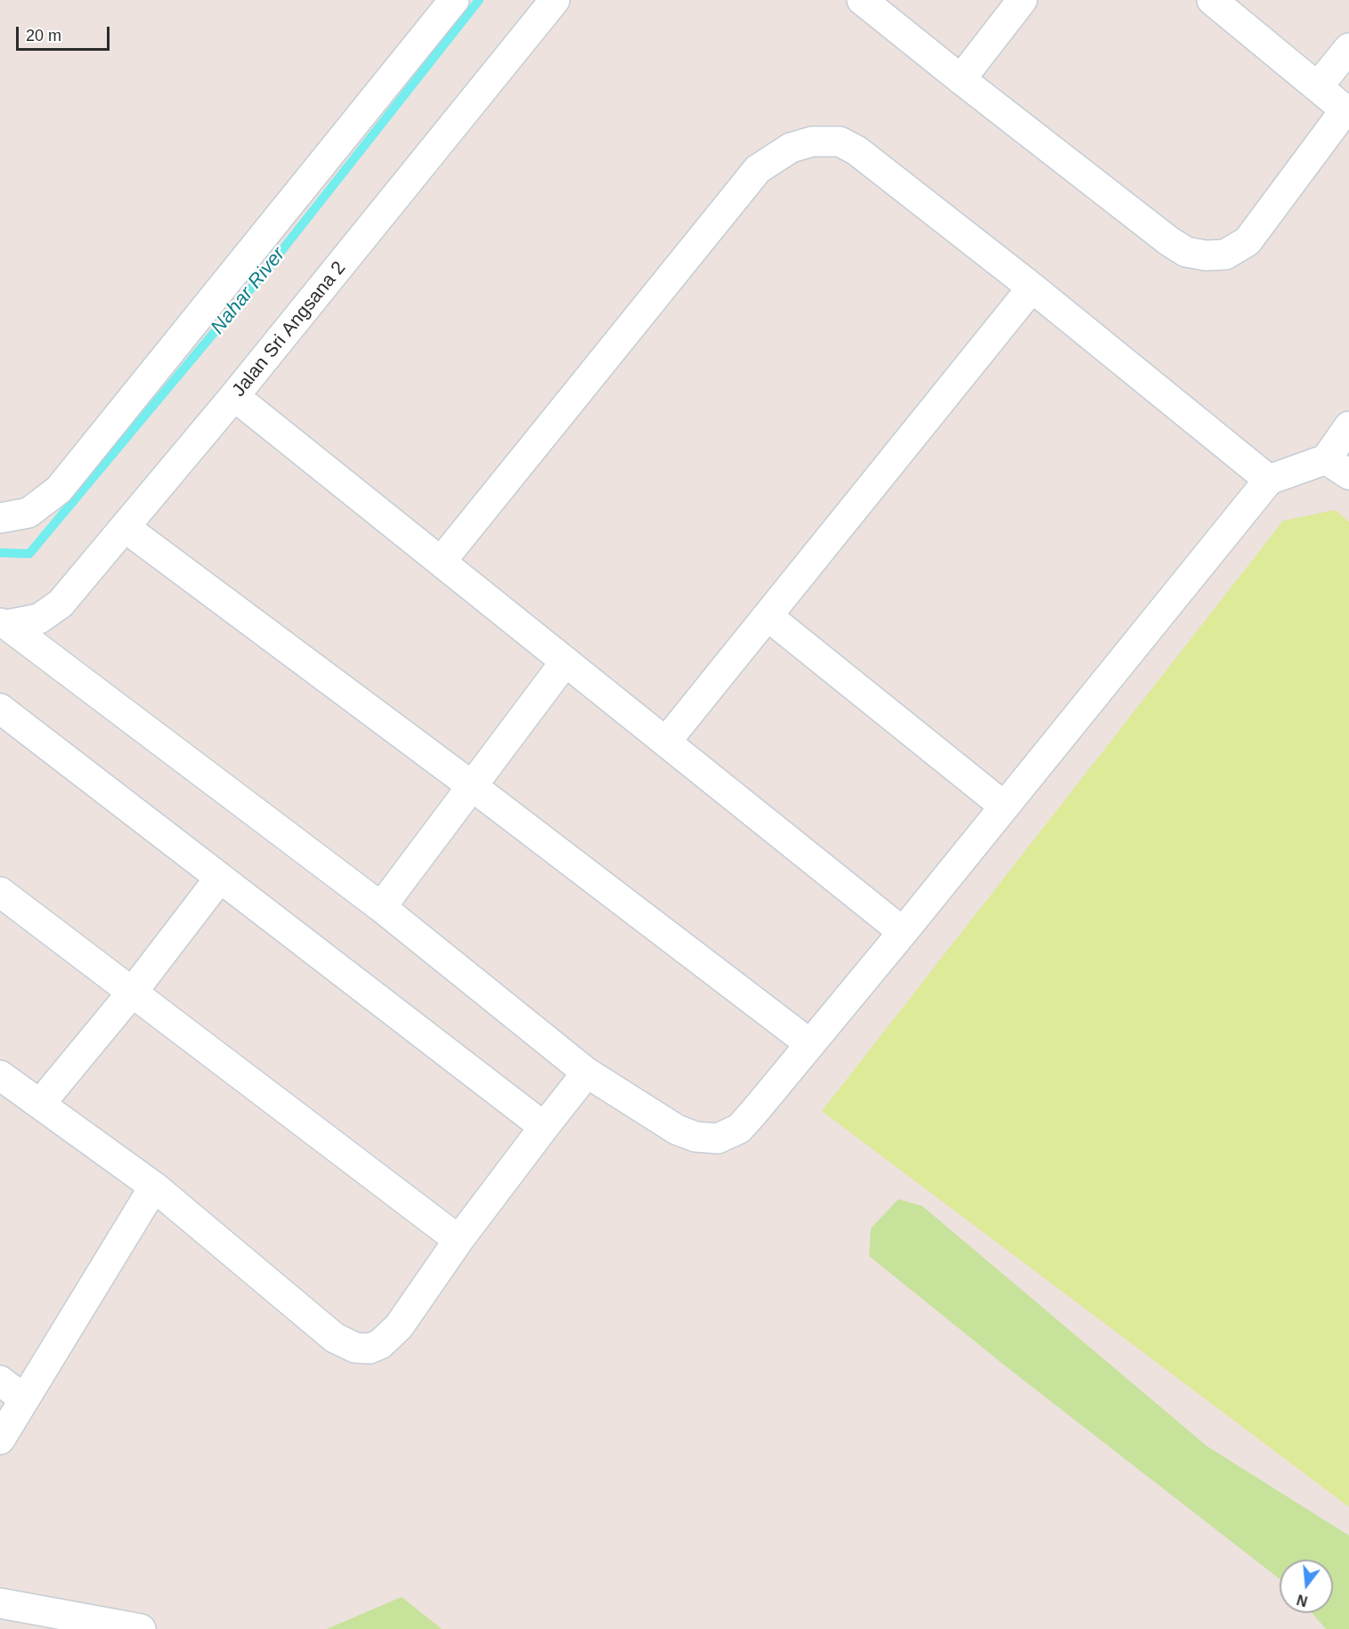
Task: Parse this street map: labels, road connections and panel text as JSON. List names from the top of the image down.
{
  "streets": {
    "street": ["Jalan Sri Angsana 2"]
  },
  "water": ["Nahar River"],
  "scale_bar": "20 m",
  "north": "bottom"
}
